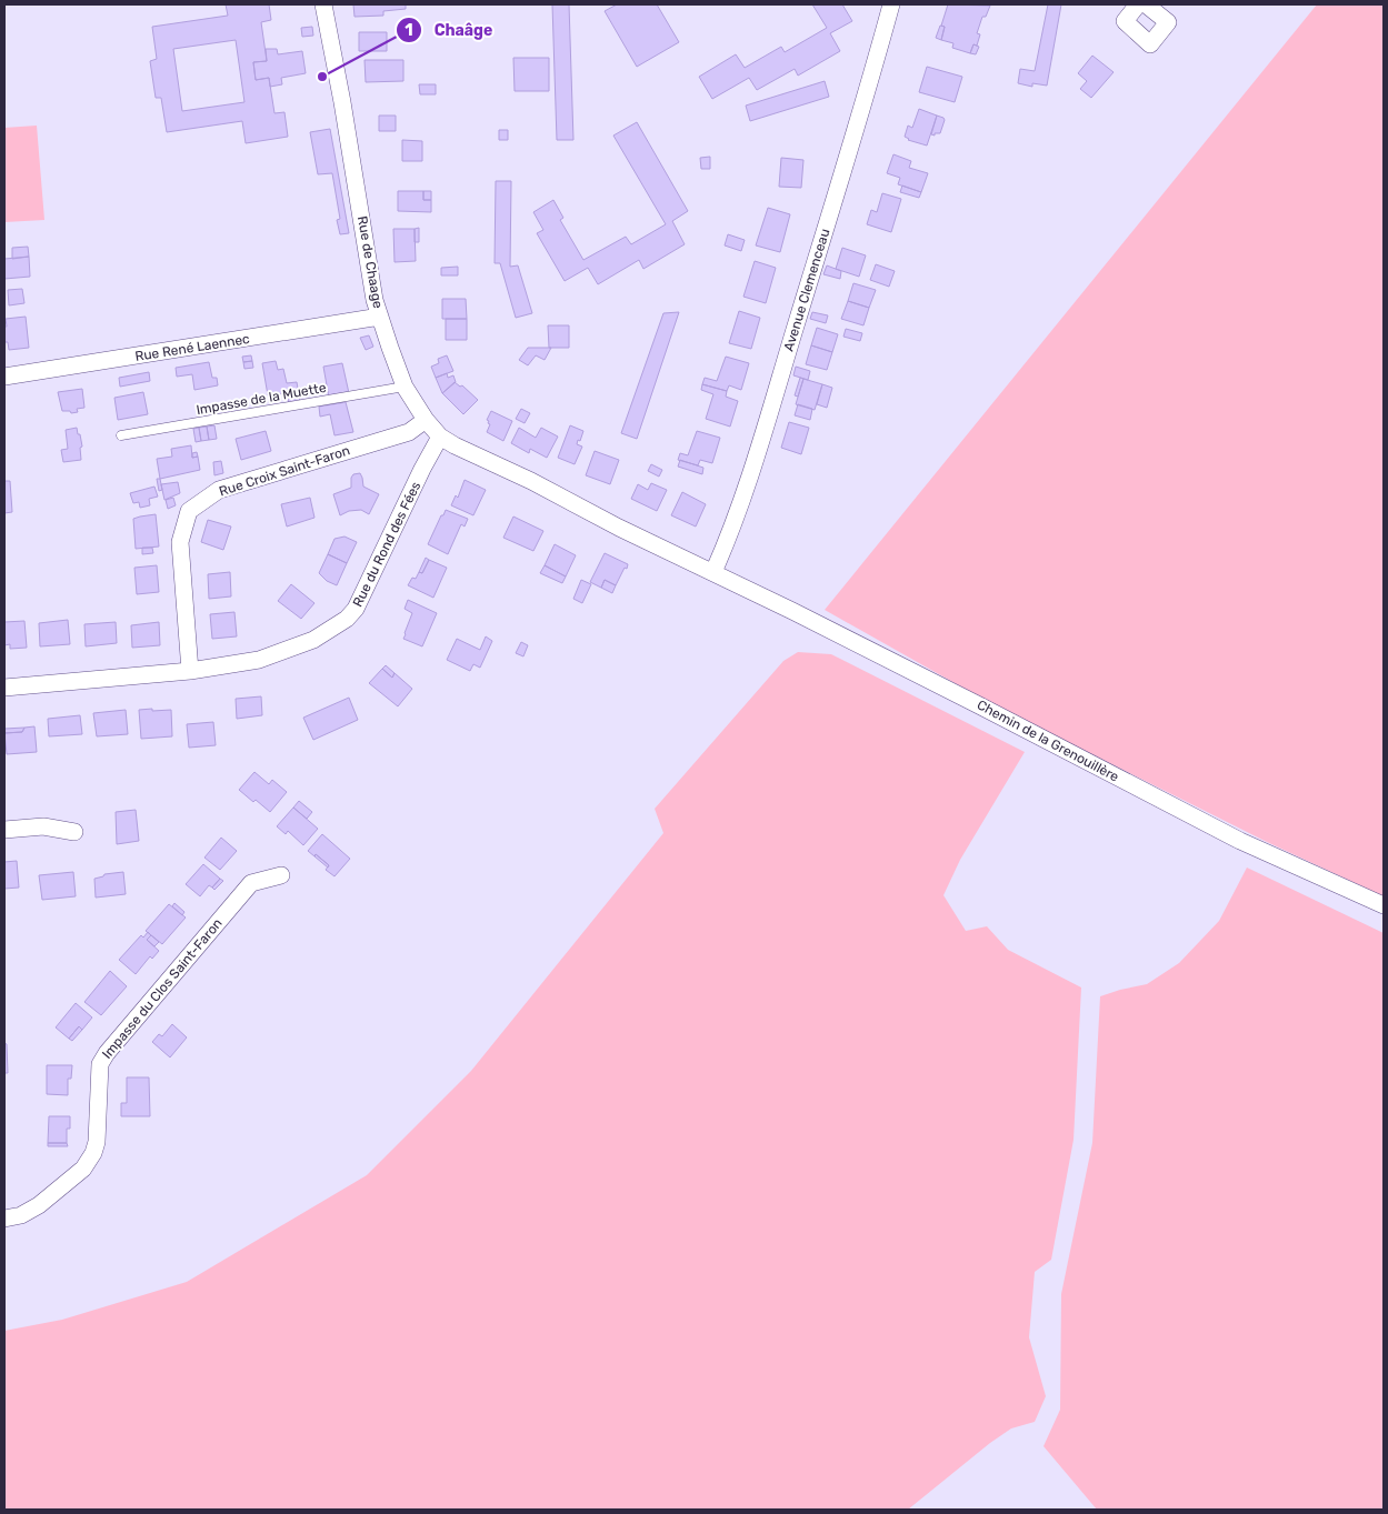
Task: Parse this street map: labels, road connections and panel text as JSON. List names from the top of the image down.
{
  "streets": {
    "street": [
      "Rue de Chaage",
      "Avenue Clemenceau",
      "Rue René Laennec",
      "Rue Croix Saint-Faron",
      "Rue du Rond des Fées",
      "Chemin de la Grenouillère",
      "Impasse du Clos Saint-Faron"
    ],
    "lane": ["Impasse de la Muette"]
  },
  "crossings": [
    ["Rue de Chaage", "Avenue Clemenceau"],
    ["Rue de Chaage", "Rue René Laennec"],
    ["Rue de Chaage", "Impasse de la Muette"],
    ["Rue de Chaage", "Rue Croix Saint-Faron"],
    ["Rue de Chaage", "Rue du Rond des Fées"],
    ["Rue de Chaage", "Chemin de la Grenouillère"],
    ["Avenue Clemenceau", "Chemin de la Grenouillère"],
    ["Rue Croix Saint-Faron", "Rue du Rond des Fées"]
  ],
  "places": ["Chaâge"]
}
